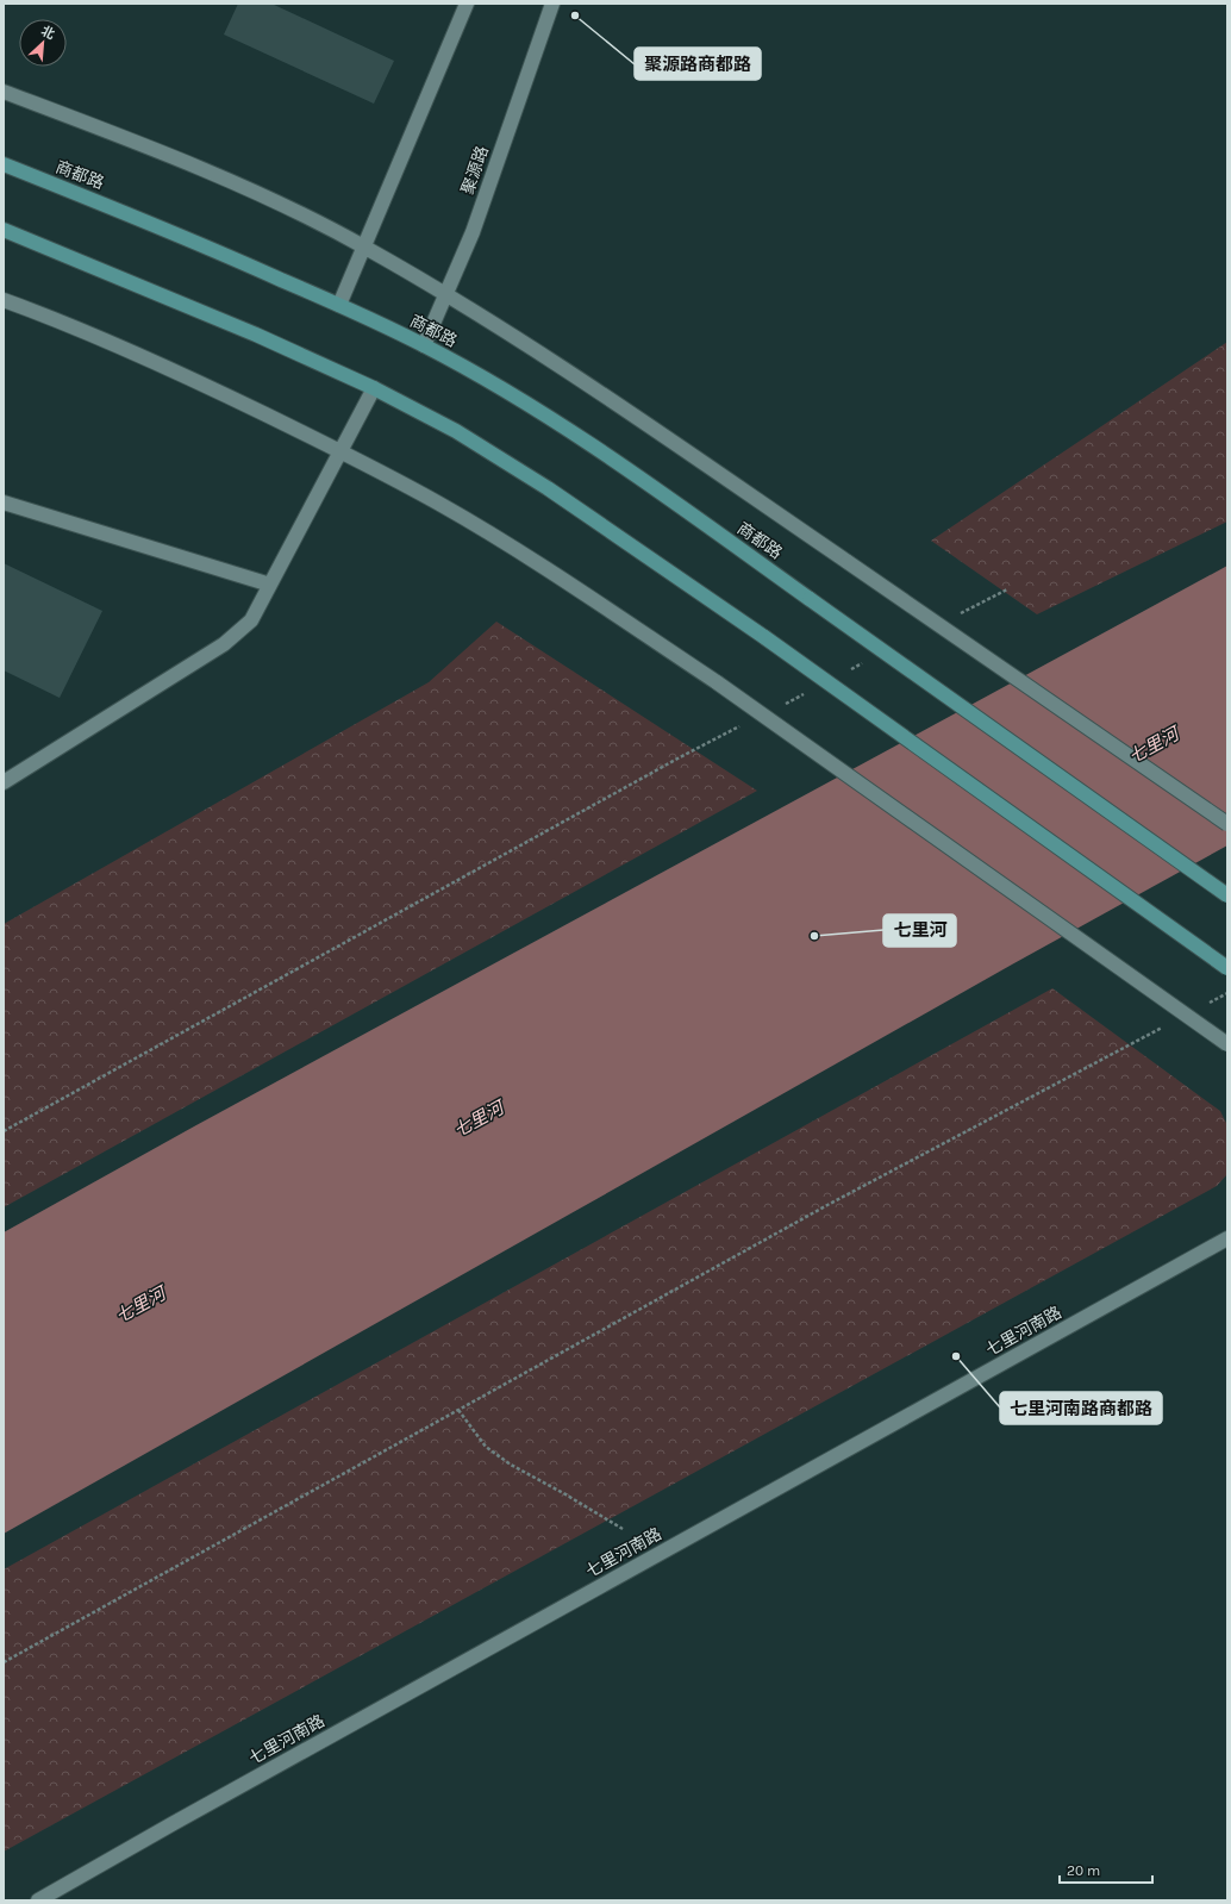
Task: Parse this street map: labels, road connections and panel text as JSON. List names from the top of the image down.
{
  "streets": {
    "main road": ["商都路"],
    "street": ["聚源路", "七里河南路"]
  },
  "crossings": [
    ["聚源路", "商都路"]
  ],
  "water": ["七里河"],
  "places": ["聚源路商都路", "七里河", "七里河南路商都路"],
  "scale_bar": "20 m",
  "north": "top right"
}
